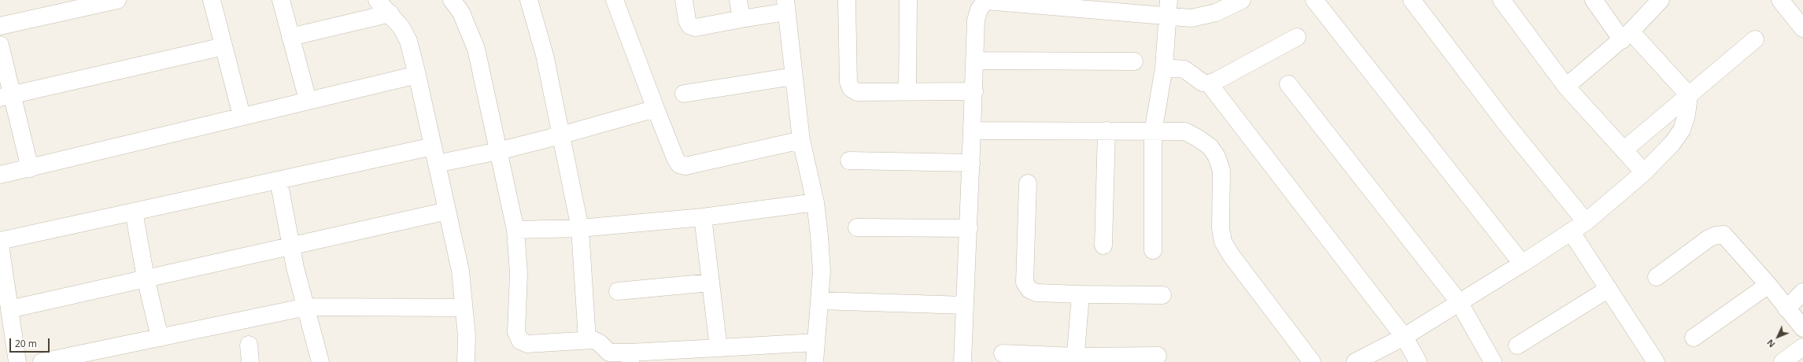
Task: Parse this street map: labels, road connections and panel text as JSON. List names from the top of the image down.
{
  "scale_bar": "20 m",
  "north": "bottom left"
}
